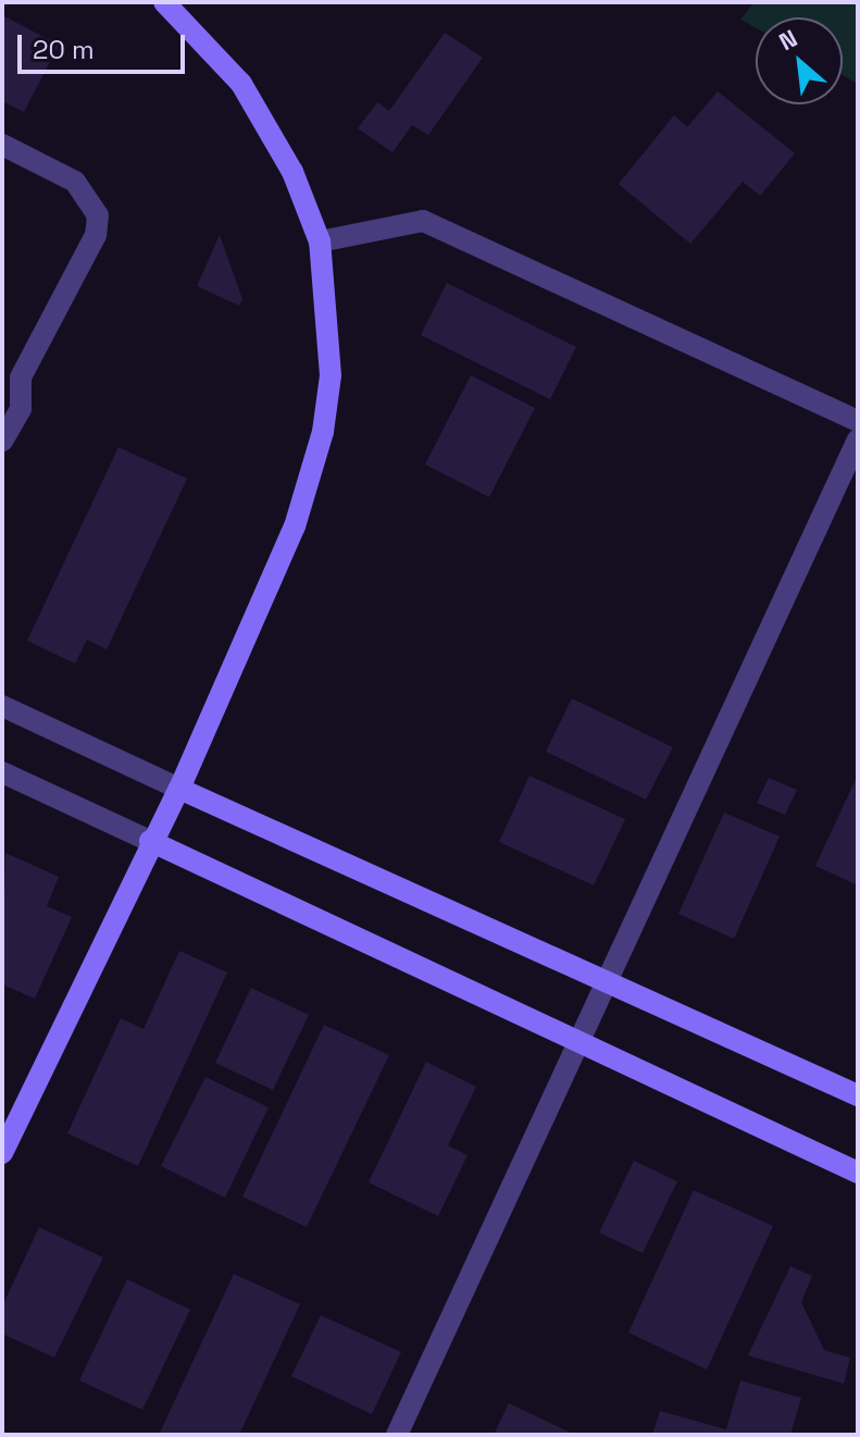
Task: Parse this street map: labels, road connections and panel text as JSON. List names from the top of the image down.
{
  "scale_bar": "20 m",
  "north": "top left"
}
